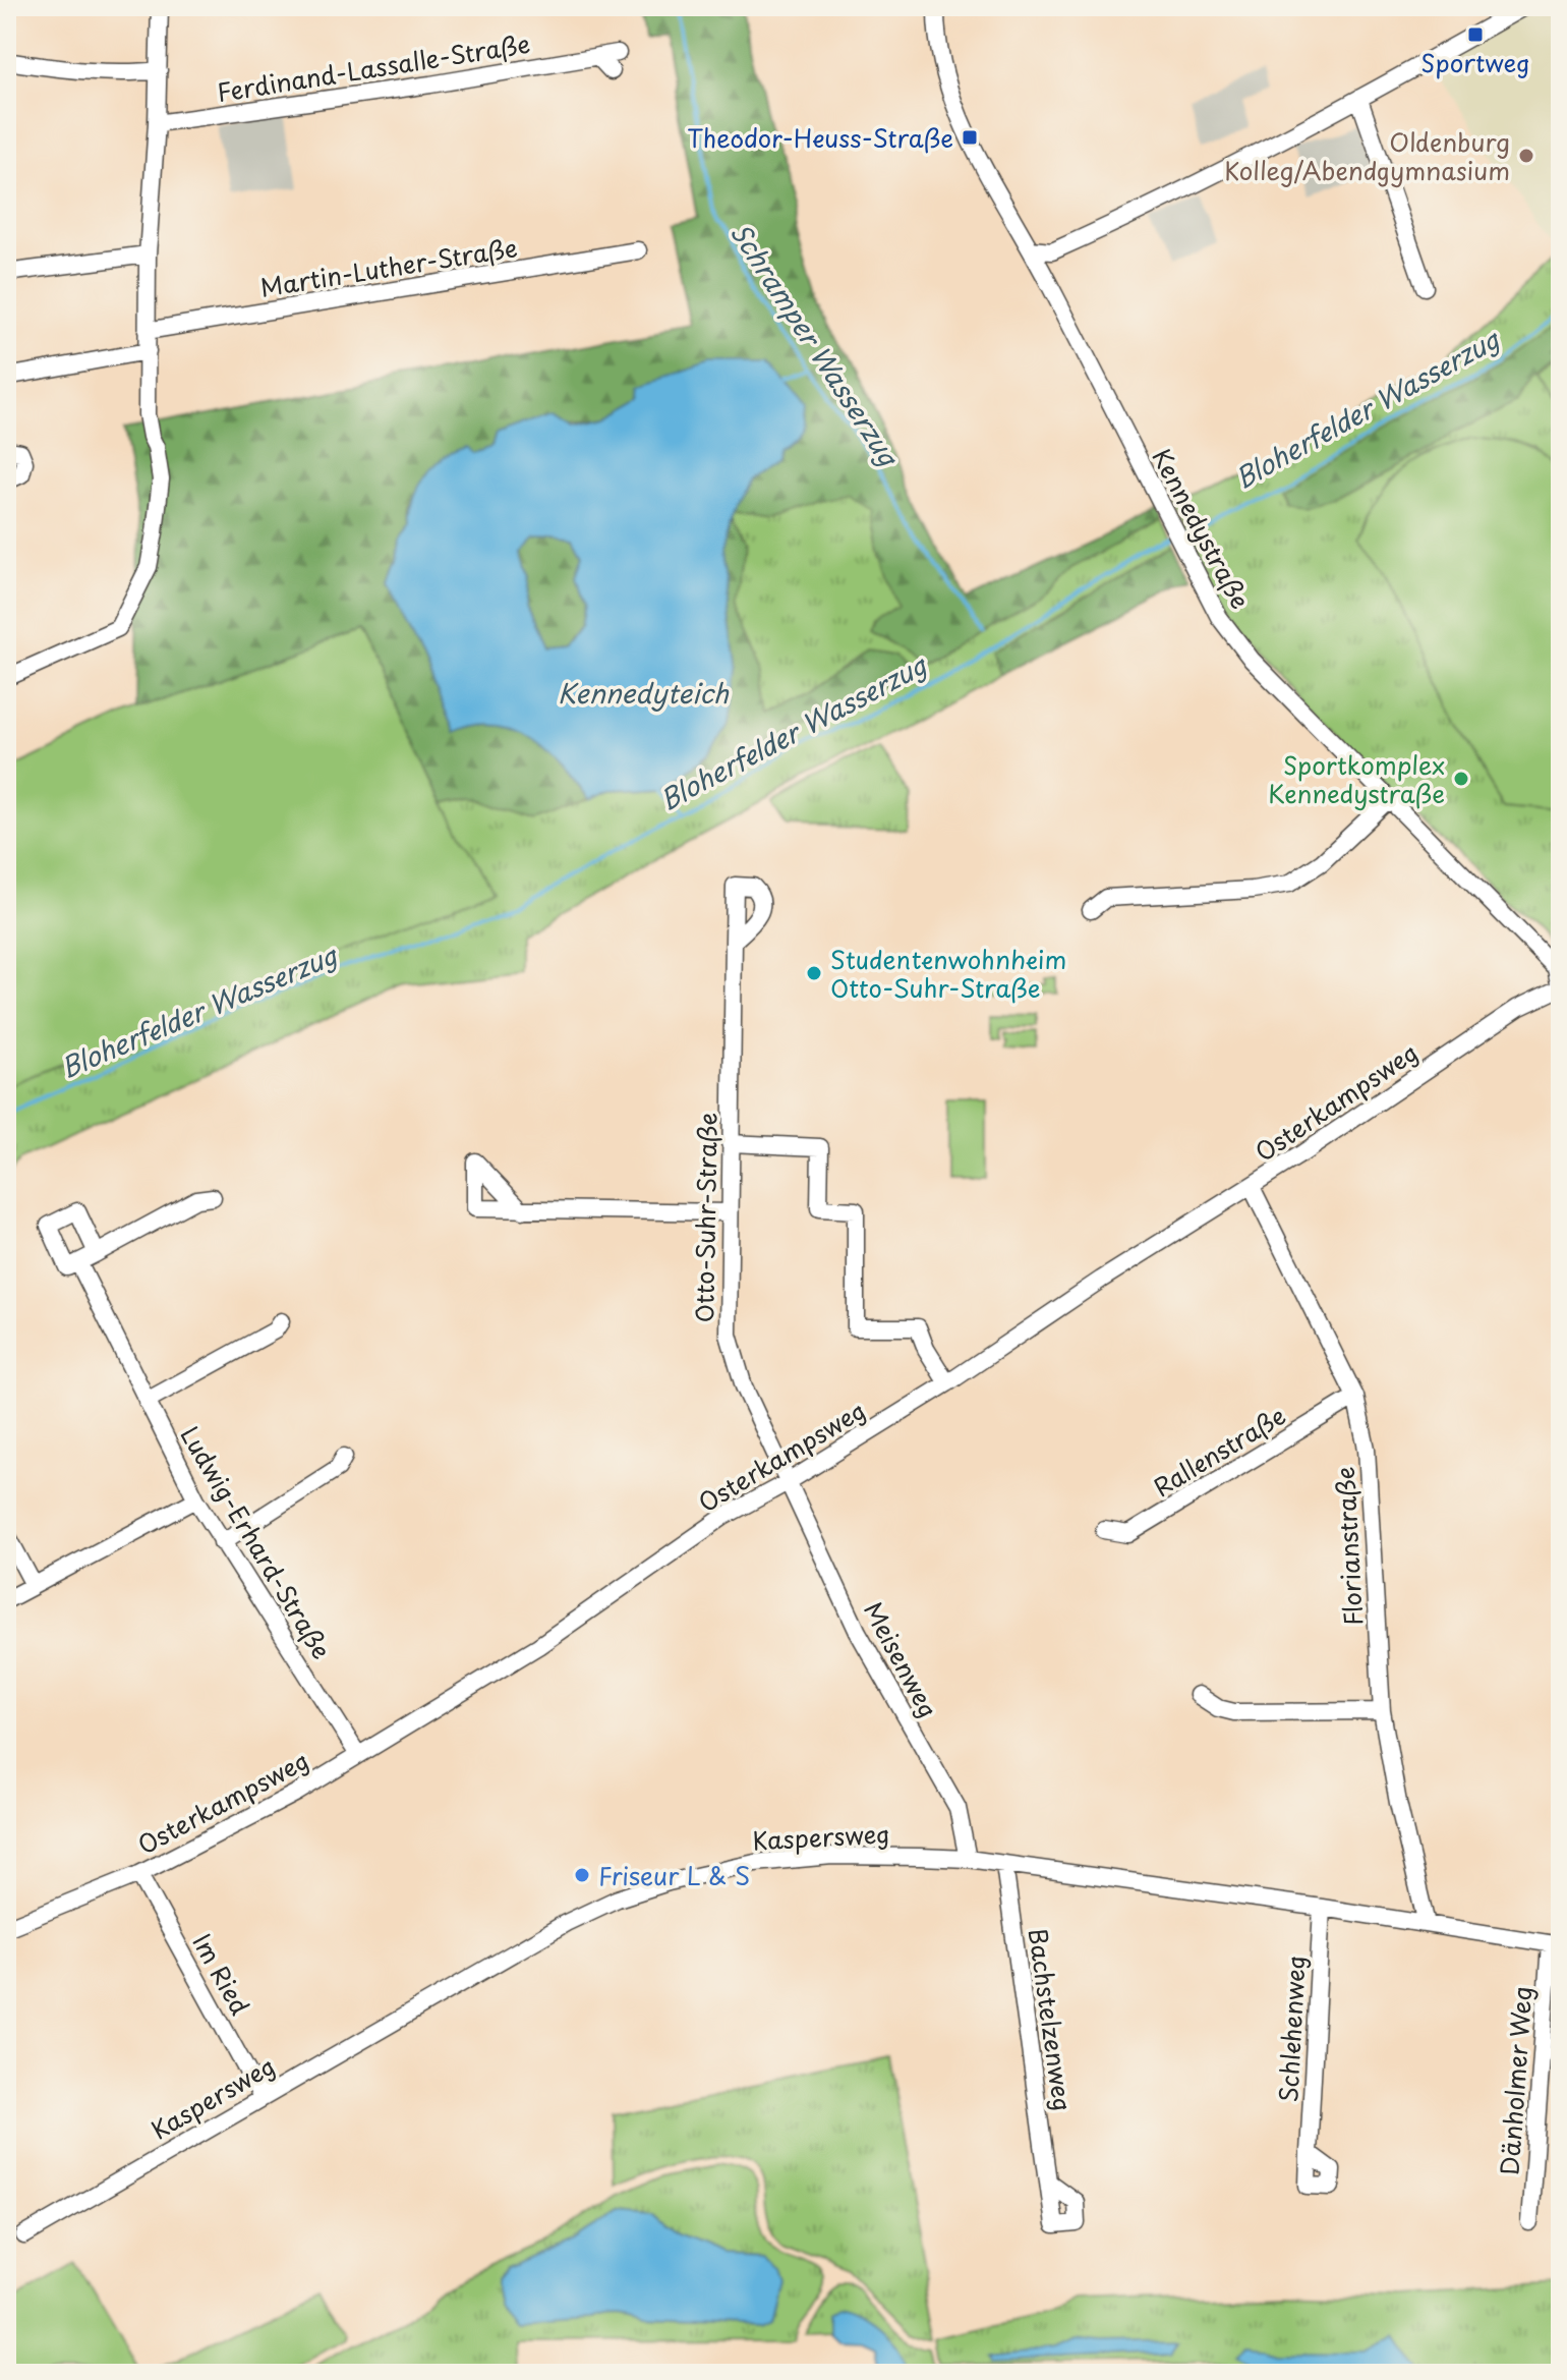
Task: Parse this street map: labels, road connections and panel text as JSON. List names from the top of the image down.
{
  "streets": {
    "street": [
      "Ferdinand-Lassalle-Straße",
      "Martin-Luther-Straße",
      "Kennedystraße",
      "Osterkampsweg",
      "Otto-Suhr-Straße",
      "Rallenstraße",
      "Ludwig-Erhard-Straße",
      "Florianstraße",
      "Meisenweg",
      "Kaspersweg",
      "Im Ried",
      "Bachstelzenweg",
      "Schlehenweg",
      "Dänholmer Weg"
    ]
  },
  "crossings": [
    ["Kennedystraße", "Osterkampsweg"],
    ["Osterkampsweg", "Otto-Suhr-Straße"],
    ["Osterkampsweg", "Ludwig-Erhard-Straße"],
    ["Osterkampsweg", "Florianstraße"],
    ["Osterkampsweg", "Meisenweg"],
    ["Osterkampsweg", "Im Ried"],
    ["Otto-Suhr-Straße", "Meisenweg"],
    ["Rallenstraße", "Florianstraße"],
    ["Florianstraße", "Kaspersweg"],
    ["Meisenweg", "Kaspersweg"],
    ["Kaspersweg", "Im Ried"],
    ["Kaspersweg", "Bachstelzenweg"],
    ["Kaspersweg", "Schlehenweg"],
    ["Kaspersweg", "Dänholmer Weg"]
  ],
  "water": ["Schramper Wasserzug", "Bloherfelder Wasserzug", "Kennedyteich"],
  "places": {
    "transit": ["Sportweg", "Theodor-Heuss-Straße"],
    "other": [
      "Oldenburg Kolleg/Abendgymnasium",
      "Sportkomplex Kennedystraße",
      "Studentenwohnheim Otto-Suhr-Straße",
      "Friseur L & S"
    ]
  }
}
